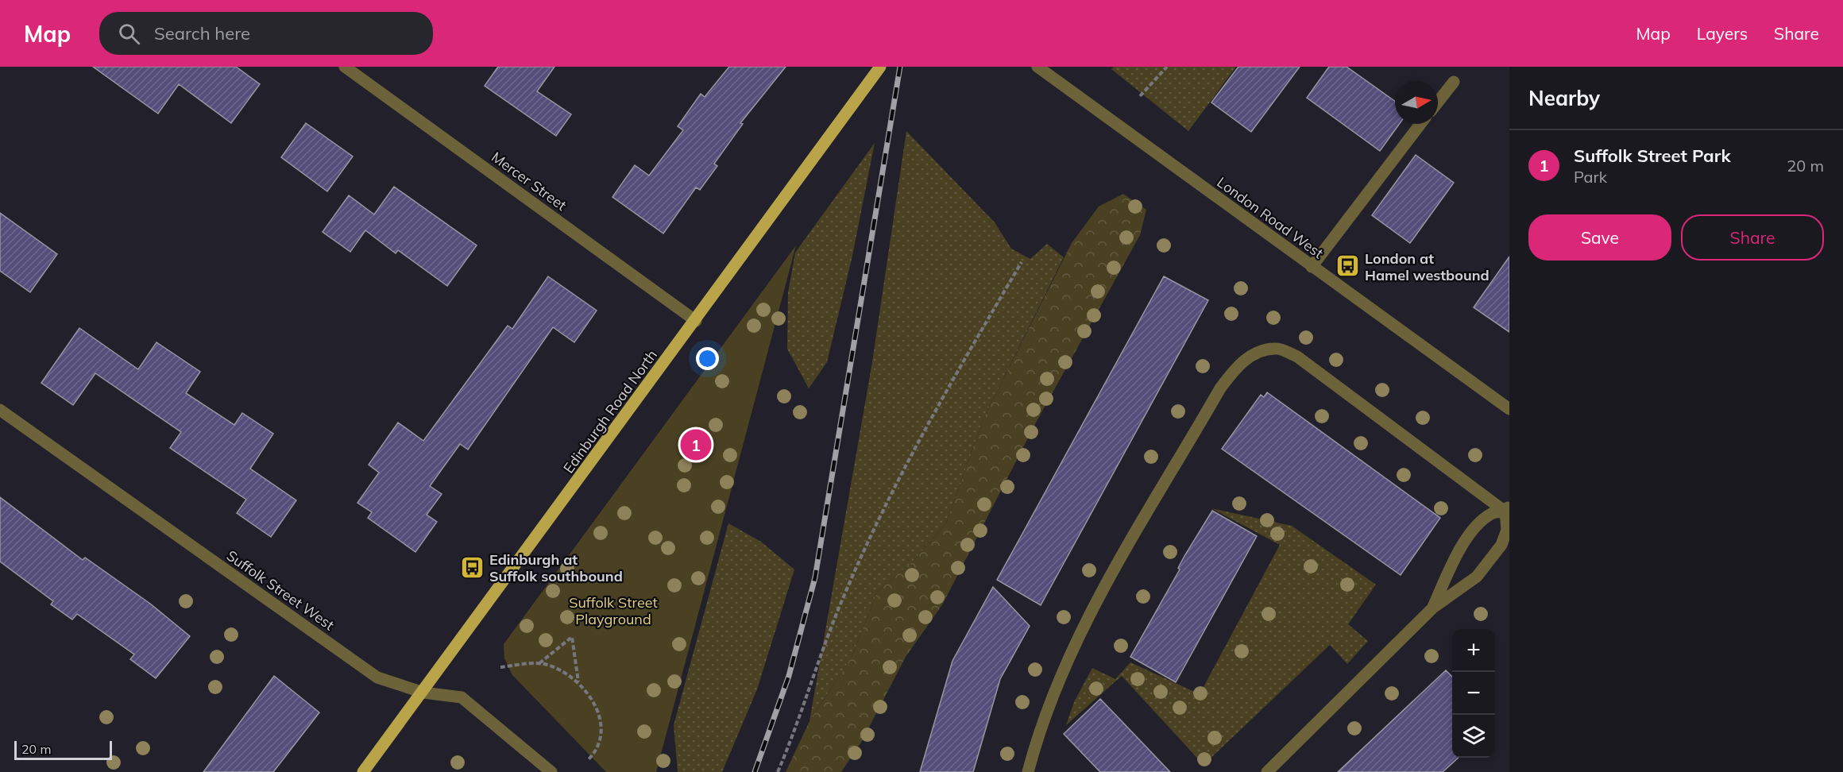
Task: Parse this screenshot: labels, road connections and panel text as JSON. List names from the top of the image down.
{
  "streets": {
    "main road": ["Edinburgh Road North"],
    "street": ["Mercer Street", "London Road West", "Suffolk Street West"]
  },
  "crossings": [
    ["Mercer Street", "Edinburgh Road North"],
    ["Edinburgh Road North", "Suffolk Street West"]
  ],
  "parks": ["Suffolk Street Playground"],
  "places": {
    "bus stop": ["London at Hamel westbound", "Edinburgh at Suffolk southbound"]
  },
  "scale_bar": "20 m",
  "north": "right",
  "page": {
    "header": "Map",
    "search": "Search here",
    "nav": ["Map", "Layers", "Share"],
    "heading": "Nearby",
    "list": [
      {
        "mark": "1",
        "name": "Suffolk Street Park",
        "note": "Park",
        "value": "20 m"
      }
    ],
    "buttons": ["Save", "Share"],
    "pins": "1",
    "map_buttons": ["+", "−"],
    "scale": "20 m"
  }
}
